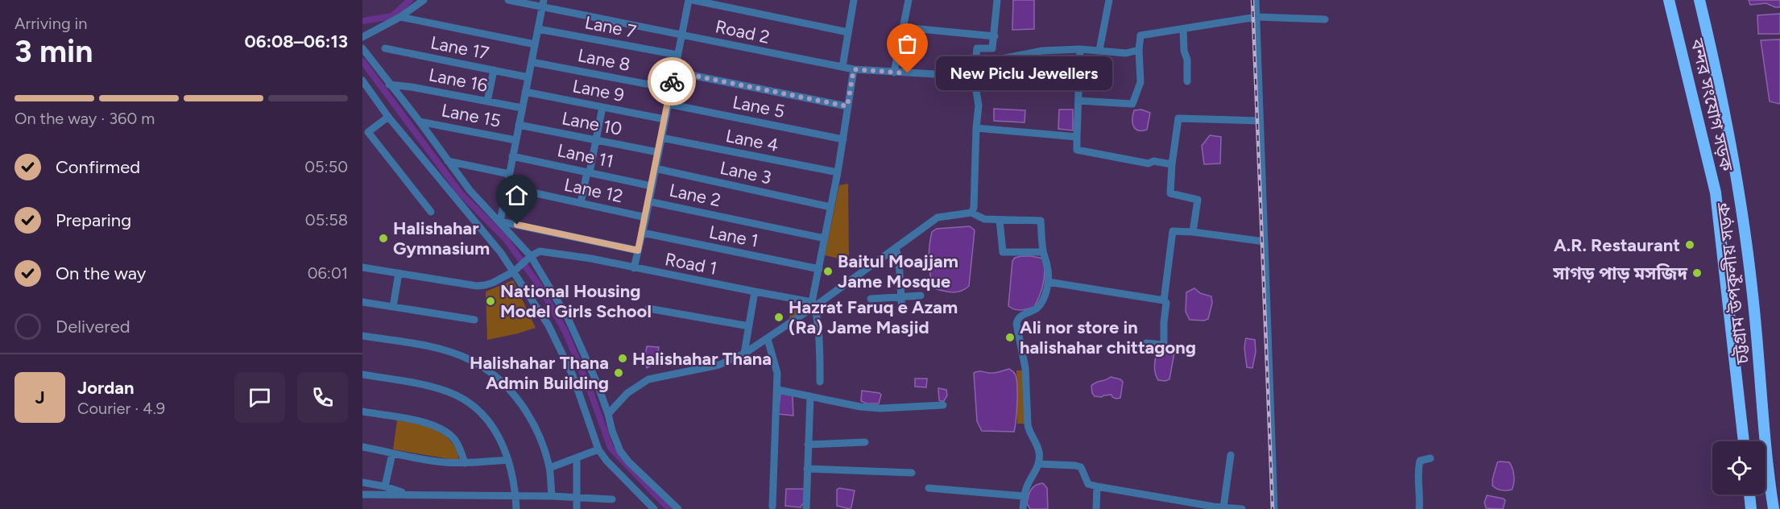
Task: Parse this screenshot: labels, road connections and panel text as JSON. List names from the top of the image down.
{
  "streets": {
    "highway": ["বন্দর সংযোগ সড়ক", "চট্টগ্রাম উপকূলীয় সড়ক"],
    "street": [
      "Lane 7",
      "Road 2",
      "Lane 17",
      "Lane 8",
      "Lane 16",
      "Lane 9",
      "Lane 5",
      "Lane 15",
      "Lane 10",
      "Lane 4",
      "Lane 11",
      "Lane 3",
      "Lane 12",
      "Lane 2",
      "Lane 1",
      "Road 1"
    ]
  },
  "places": [
    "New Piclu Jewellers",
    "Halishahar Gymnasium",
    "A.R. Restaurant",
    "Baitul Moajjam Jame Mosque",
    "সাগড় পাড় মসজিদ",
    "National Housing Model Girls School",
    "Hazrat Faruq e Azam (Ra) Jame Masjid",
    "Ali nor store in halishahar chittagong",
    "Halishahar Thana",
    "Halishahar Thana Admin Building"
  ],
  "page": {
    "heading": ["3 min", "Arriving in", "06:08–06:13"],
    "panel": ["Jordan", "Courier · 4.9"],
    "bubble": "New Piclu Jewellers",
    "bar": "On the way · 360 m",
    "list": [
      ["Confirmed", "05:50"],
      ["Preparing", "05:58"],
      ["On the way", "06:01"],
      "Delivered"
    ],
    "round": "J"
  }
}
